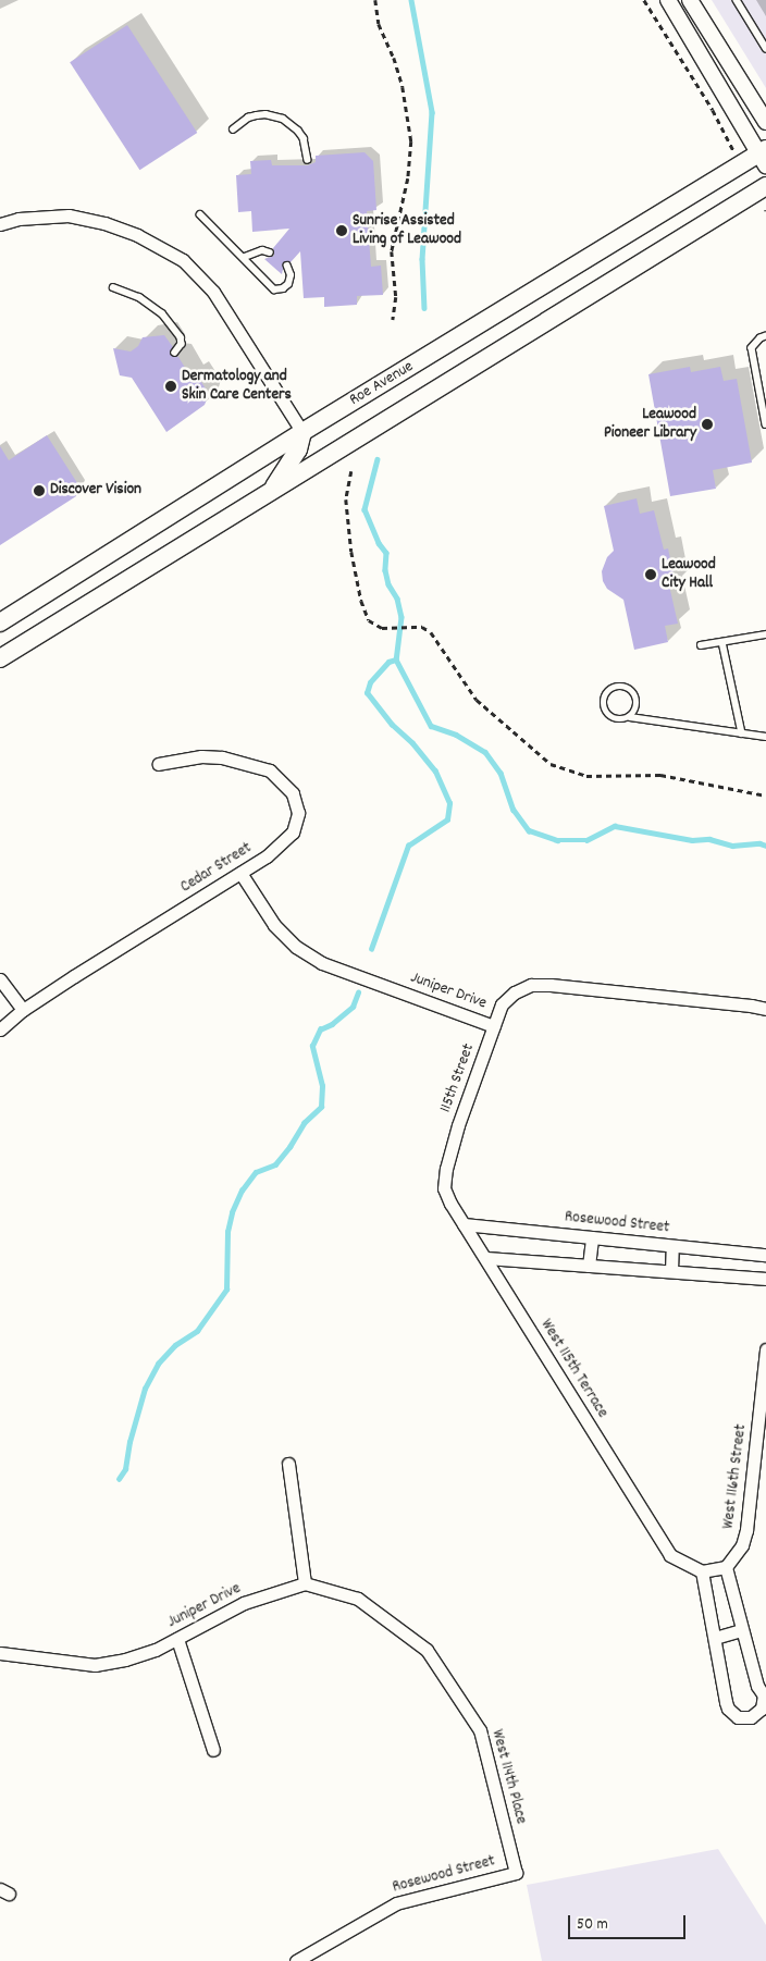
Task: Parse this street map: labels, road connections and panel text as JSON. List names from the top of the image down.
{
  "streets": {
    "main road": ["Roe Avenue"],
    "street": [
      "Cedar Street",
      "Juniper Drive",
      "115th Street",
      "Rosewood Street",
      "West 115th Terrace",
      "West 116th Street",
      "West 114th Place"
    ]
  },
  "crossings": [
    ["Cedar Street", "Juniper Drive"],
    ["Juniper Drive", "115th Street"],
    ["Juniper Drive", "West 114th Place"],
    ["115th Street", "West 115th Terrace"],
    ["Rosewood Street", "West 115th Terrace"],
    ["Rosewood Street", "West 114th Place"]
  ],
  "places": [
    "Sunrise Assisted Living of Leawood",
    "Dermatology and Skin Care Centers",
    "Leawood Pioneer Library",
    "Discover Vision",
    "Leawood City Hall"
  ],
  "scale_bar": "50 m"
}
